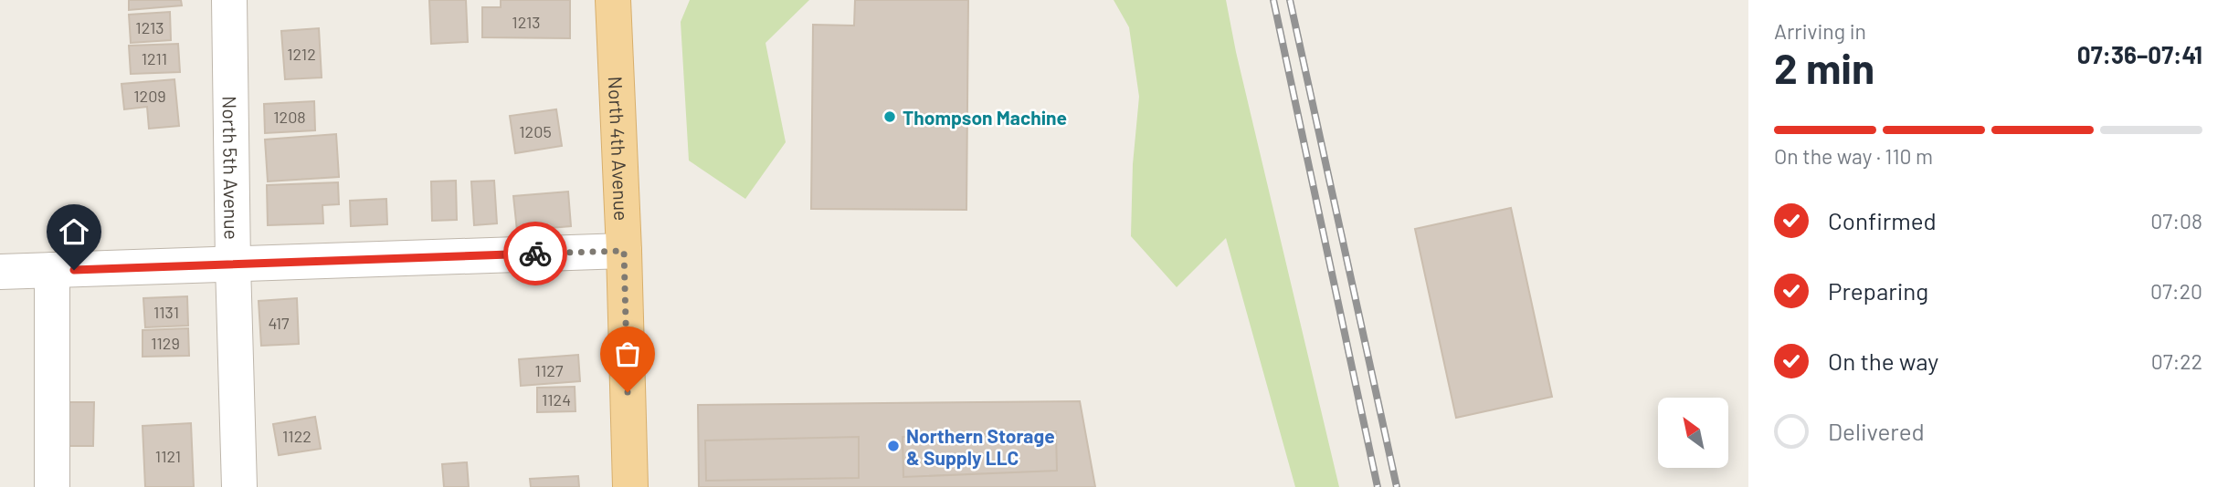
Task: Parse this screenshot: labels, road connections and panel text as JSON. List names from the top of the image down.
{
  "streets": {
    "main road": ["North 4th Avenue"],
    "street": ["North 5th Avenue"]
  },
  "places": ["Thompson Machine", "Northern Storage & Supply LLC"],
  "house_numbers": [
    "1213",
    "1213",
    "1212",
    "1211",
    "1209",
    "1208",
    "1205",
    "1131",
    "417",
    "1129",
    "1127",
    "1124",
    "1122",
    "1121"
  ],
  "north": "top left",
  "page": {
    "heading": ["2 min", "Arriving in", "07:36–07:41"],
    "bar": "On the way · 110 m",
    "list": [
      ["Confirmed", "07:08"],
      ["Preparing", "07:20"],
      ["On the way", "07:22"],
      "Delivered"
    ]
  }
}
